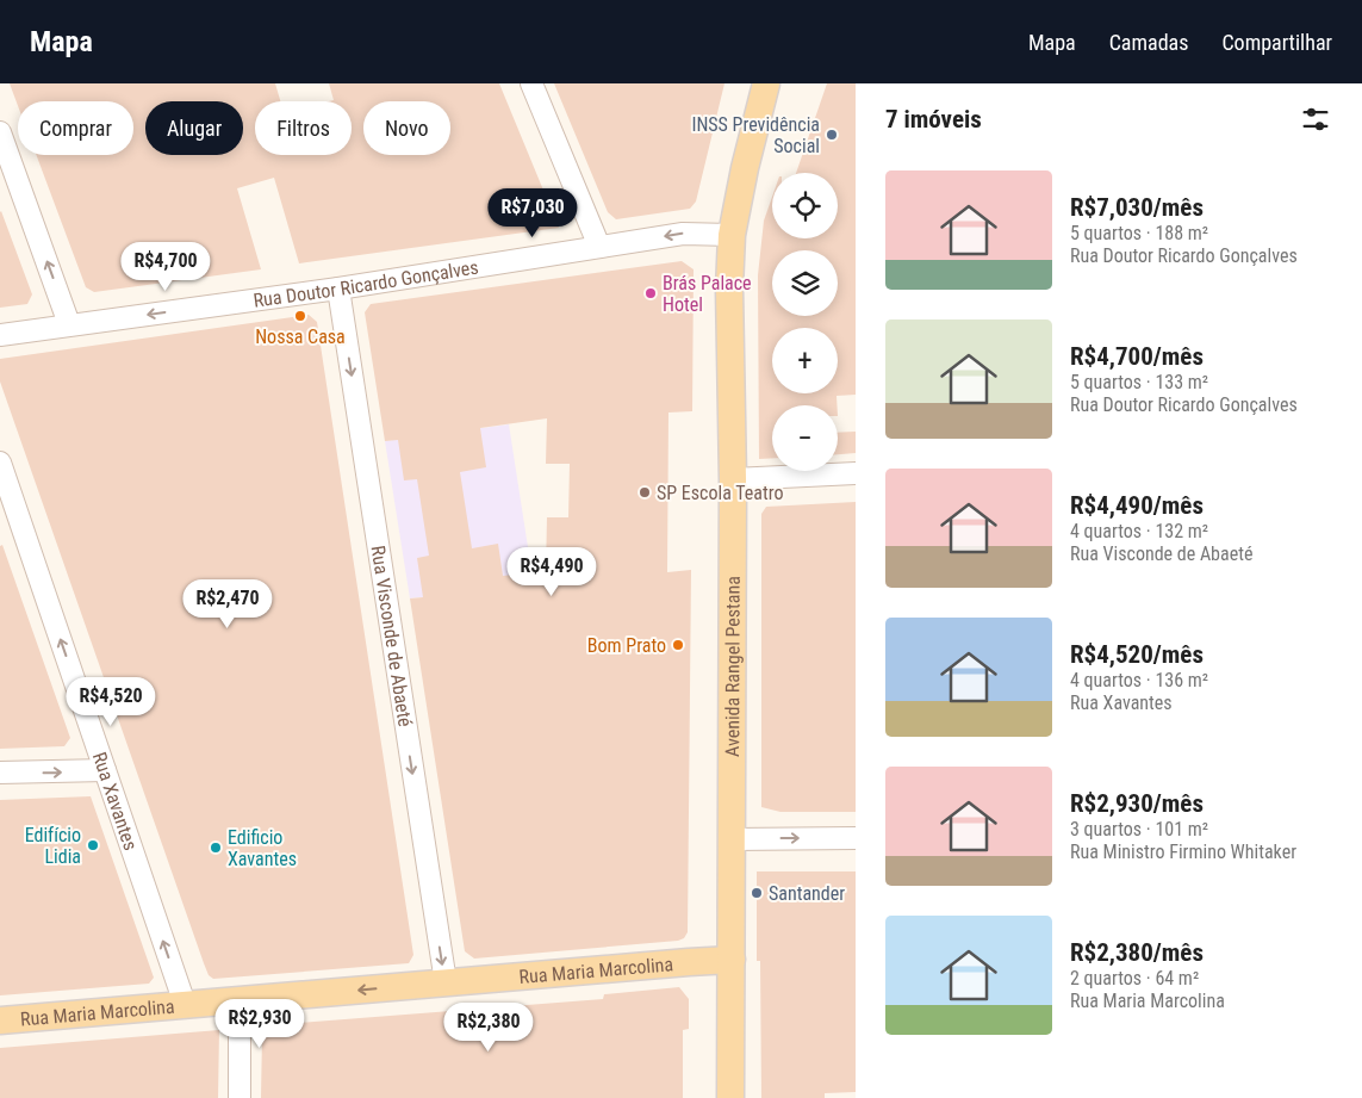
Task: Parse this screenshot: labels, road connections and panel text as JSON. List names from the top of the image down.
{
  "streets": {
    "main road": ["Avenida Rangel Pestana", "Rua Maria Marcolina"],
    "street": ["Rua Doutor Ricardo Gonçalves", "Rua Visconde de Abaeté", "Rua Xavantes"]
  },
  "crossings": [
    ["Rua Doutor Ricardo Gonçalves", "Rua Visconde de Abaeté"],
    ["Rua Doutor Ricardo Gonçalves", "Avenida Rangel Pestana"],
    ["Rua Visconde de Abaeté", "Rua Maria Marcolina"],
    ["Avenida Rangel Pestana", "Rua Maria Marcolina"],
    ["Rua Xavantes", "Rua Maria Marcolina"]
  ],
  "one_way": ["Rua Doutor Ricardo Gonçalves", "Rua Visconde de Abaeté", "Rua Xavantes"],
  "places": [
    "INSS Previdência Social",
    "Brás Palace Hotel",
    "Nossa Casa",
    "SP Escola Teatro",
    "Bom Prato",
    "Edifício Lidia",
    "Edificio Xavantes",
    "Santander"
  ],
  "page": {
    "header": "Mapa",
    "nav": ["Mapa", "Camadas", "Compartilhar"],
    "heading": "7 imóveis",
    "chip": [
      "Comprar",
      "Alugar",
      "Filtros",
      "Novo"
    ],
    "list": [
      {
        "name": "R$7,030/mês",
        "note": "5 quartos · 188 m² · Rua Doutor Ricardo Gonçalves"
      },
      {
        "name": "R$4,700/mês",
        "note": "5 quartos · 133 m² · Rua Doutor Ricardo Gonçalves"
      },
      {
        "name": "R$4,490/mês",
        "note": "4 quartos · 132 m² · Rua Visconde de Abaeté"
      },
      {
        "name": "R$4,520/mês",
        "note": "4 quartos · 136 m² · Rua Xavantes"
      },
      {
        "name": "R$2,930/mês",
        "note": "3 quartos · 101 m² · Rua Ministro Firmino Whitaker"
      },
      {
        "name": "R$2,380/mês",
        "note": "2 quartos · 64 m² · Rua Maria Marcolina"
      }
    ],
    "map_buttons": ["+", "−"],
    "price": [
      "R$7,030",
      "R$4,700",
      "R$4,490",
      "R$2,470",
      "R$4,520",
      "R$2,930",
      "R$2,380"
    ]
  }
}
